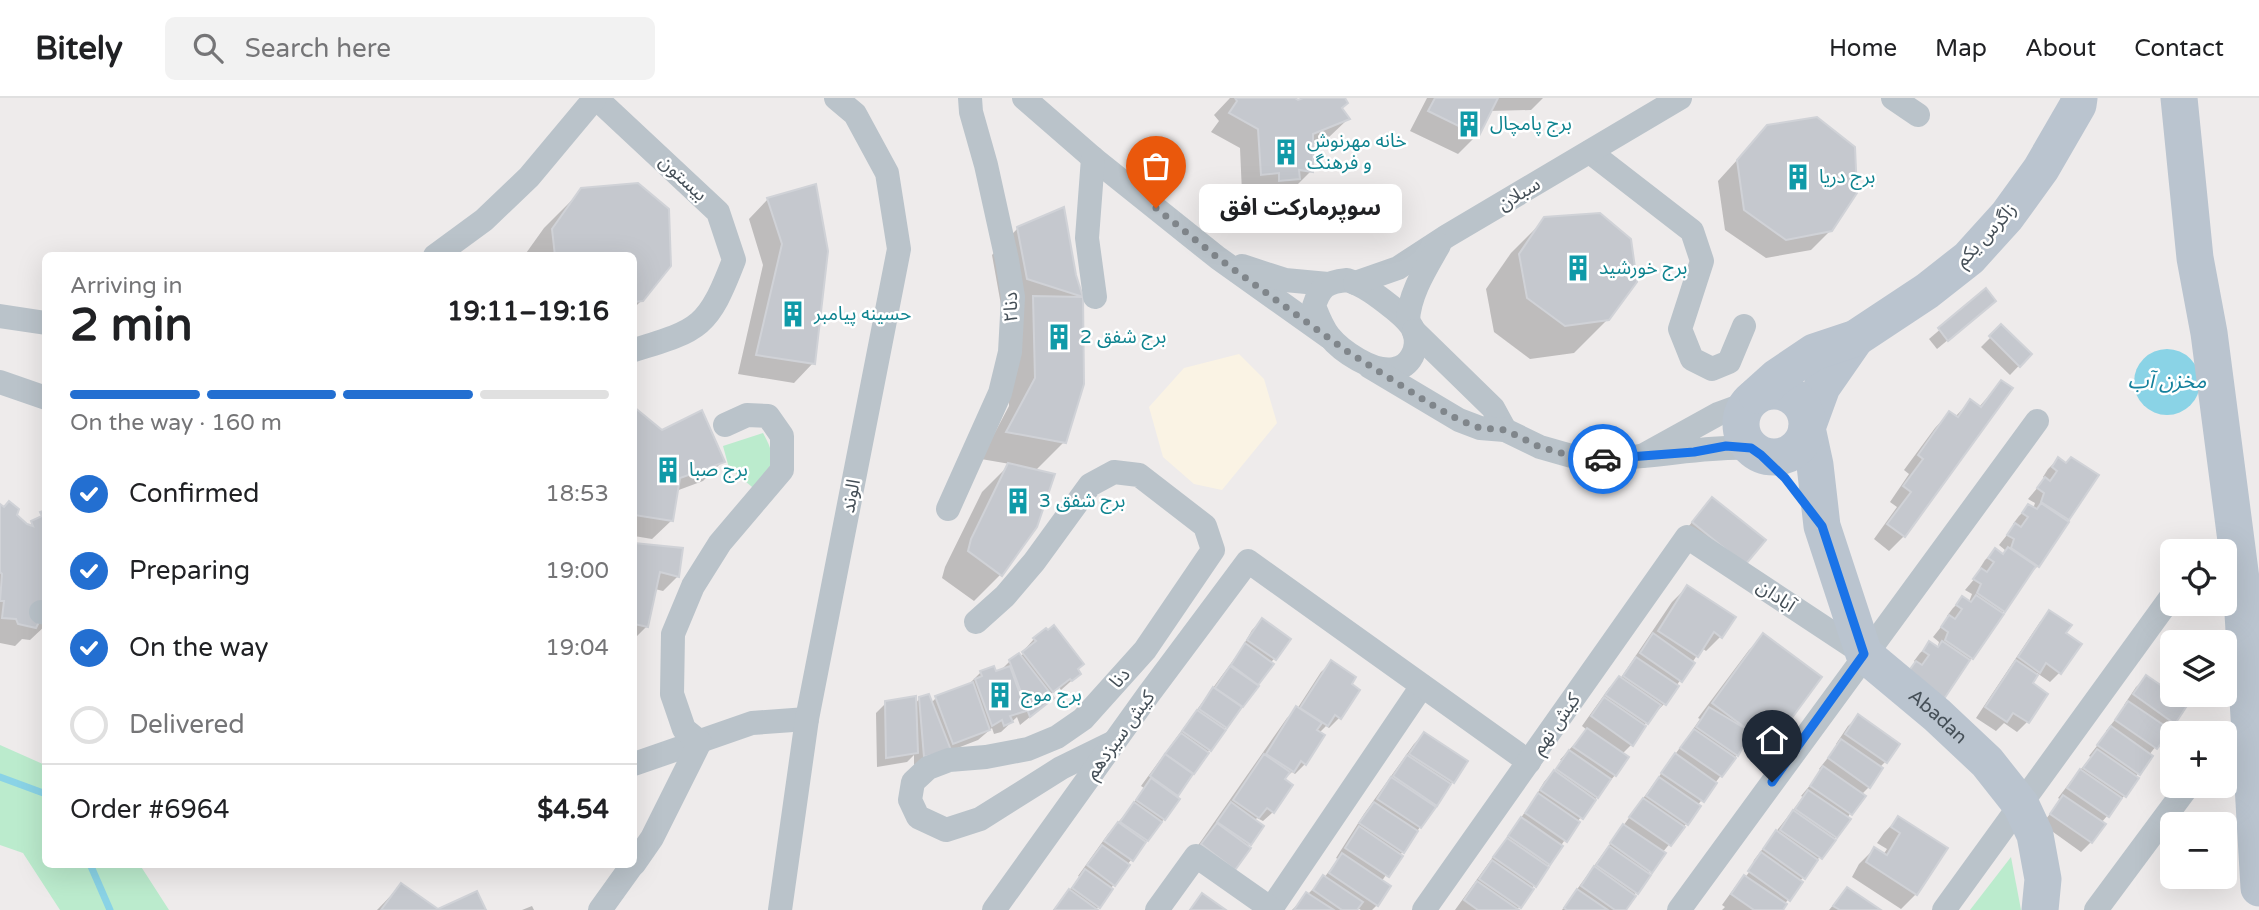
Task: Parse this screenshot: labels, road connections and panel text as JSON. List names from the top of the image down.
{
  "streets": {
    "main road": ["زاگرس یکم", "Abadan"],
    "street": [
      "بیستون",
      "سبلان",
      "دنا۲",
      "الوند",
      "آبادان",
      "دنا",
      "کیش نهم",
      "کیش سیزدهم"
    ]
  },
  "crossings": [
    ["آبادان", "Abadan"],
    ["آبادان", "کیش نهم"],
    ["دنا", "کیش سیزدهم"]
  ],
  "water": ["مخزن آب"],
  "places": {
    "building": [
      "برج پامچال",
      "خانه مهرنوش و فرهنگ",
      "برج دریا",
      "برج خورشید",
      "حسینه پیامبر",
      "برج شفق 2",
      "برج صبا",
      "برج شفق 3",
      "برج موج"
    ],
    "other": ["سوپرمارکت افق"]
  },
  "page": {
    "header": "Bitely",
    "search": "Search here",
    "nav": [
      "Home",
      "Map",
      "About",
      "Contact"
    ],
    "bubble": "سوپرمارکت افق",
    "heading": ["2 min", "Arriving in", "19:11–19:16"],
    "panel": ["Order #6964", "$4.54"],
    "bar": "On the way · 160 m",
    "list": [
      ["Confirmed", "18:53"],
      ["Preparing", "19:00"],
      ["On the way", "19:04"],
      "Delivered"
    ],
    "map_buttons": ["+", "−"]
  }
}
